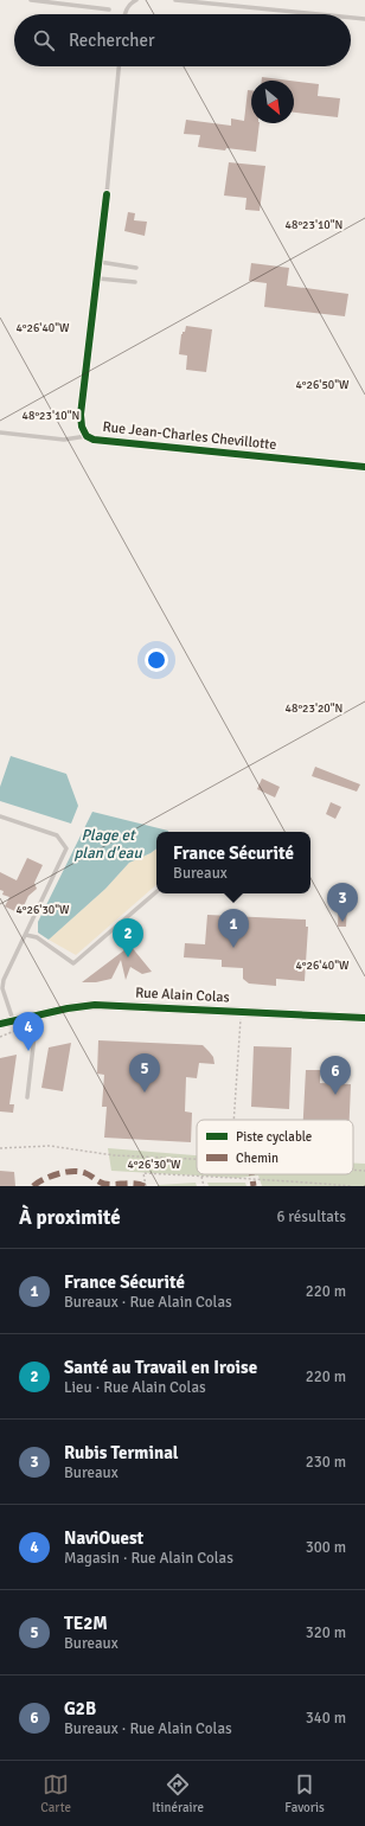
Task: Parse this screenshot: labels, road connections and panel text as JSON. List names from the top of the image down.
{
  "streets": {
    "street": ["Rue Jean-Charles Chevillotte", "Rue Alain Colas"]
  },
  "water": ["Plage et plan d'eau"],
  "legend": ["Piste cyclable", "Chemin"],
  "north": "bottom right",
  "page": {
    "search": "Rechercher",
    "popup": ["France Sécurité", "Bureaux"],
    "pins": [
      "3",
      "1",
      "2",
      "4",
      "5",
      "6"
    ],
    "heading": ["À proximité", "6 résultats"],
    "list": [
      {
        "mark": "1",
        "name": "France Sécurité",
        "note": "Bureaux · Rue Alain Colas",
        "value": "220 m"
      },
      {
        "mark": "2",
        "name": "Santé au Travail en Iroise",
        "note": "Lieu · Rue Alain Colas",
        "value": "220 m"
      },
      {
        "mark": "3",
        "name": "Rubis Terminal",
        "note": "Bureaux",
        "value": "230 m"
      },
      {
        "mark": "4",
        "name": "NaviOuest",
        "note": "Magasin · Rue Alain Colas",
        "value": "300 m"
      },
      {
        "mark": "5",
        "name": "TE2M",
        "note": "Bureaux",
        "value": "320 m"
      },
      {
        "mark": "6",
        "name": "G2B",
        "note": "Bureaux · Rue Alain Colas",
        "value": "340 m"
      }
    ],
    "nav": ["Carte", "Itinéraire", "Favoris"]
  },
  "coordinates": [
    "48°23'10\"N",
    "4°26'40\"W",
    "4°26'50\"W",
    "48°23'20\"N",
    "4°26'30\"W"
  ]
}
